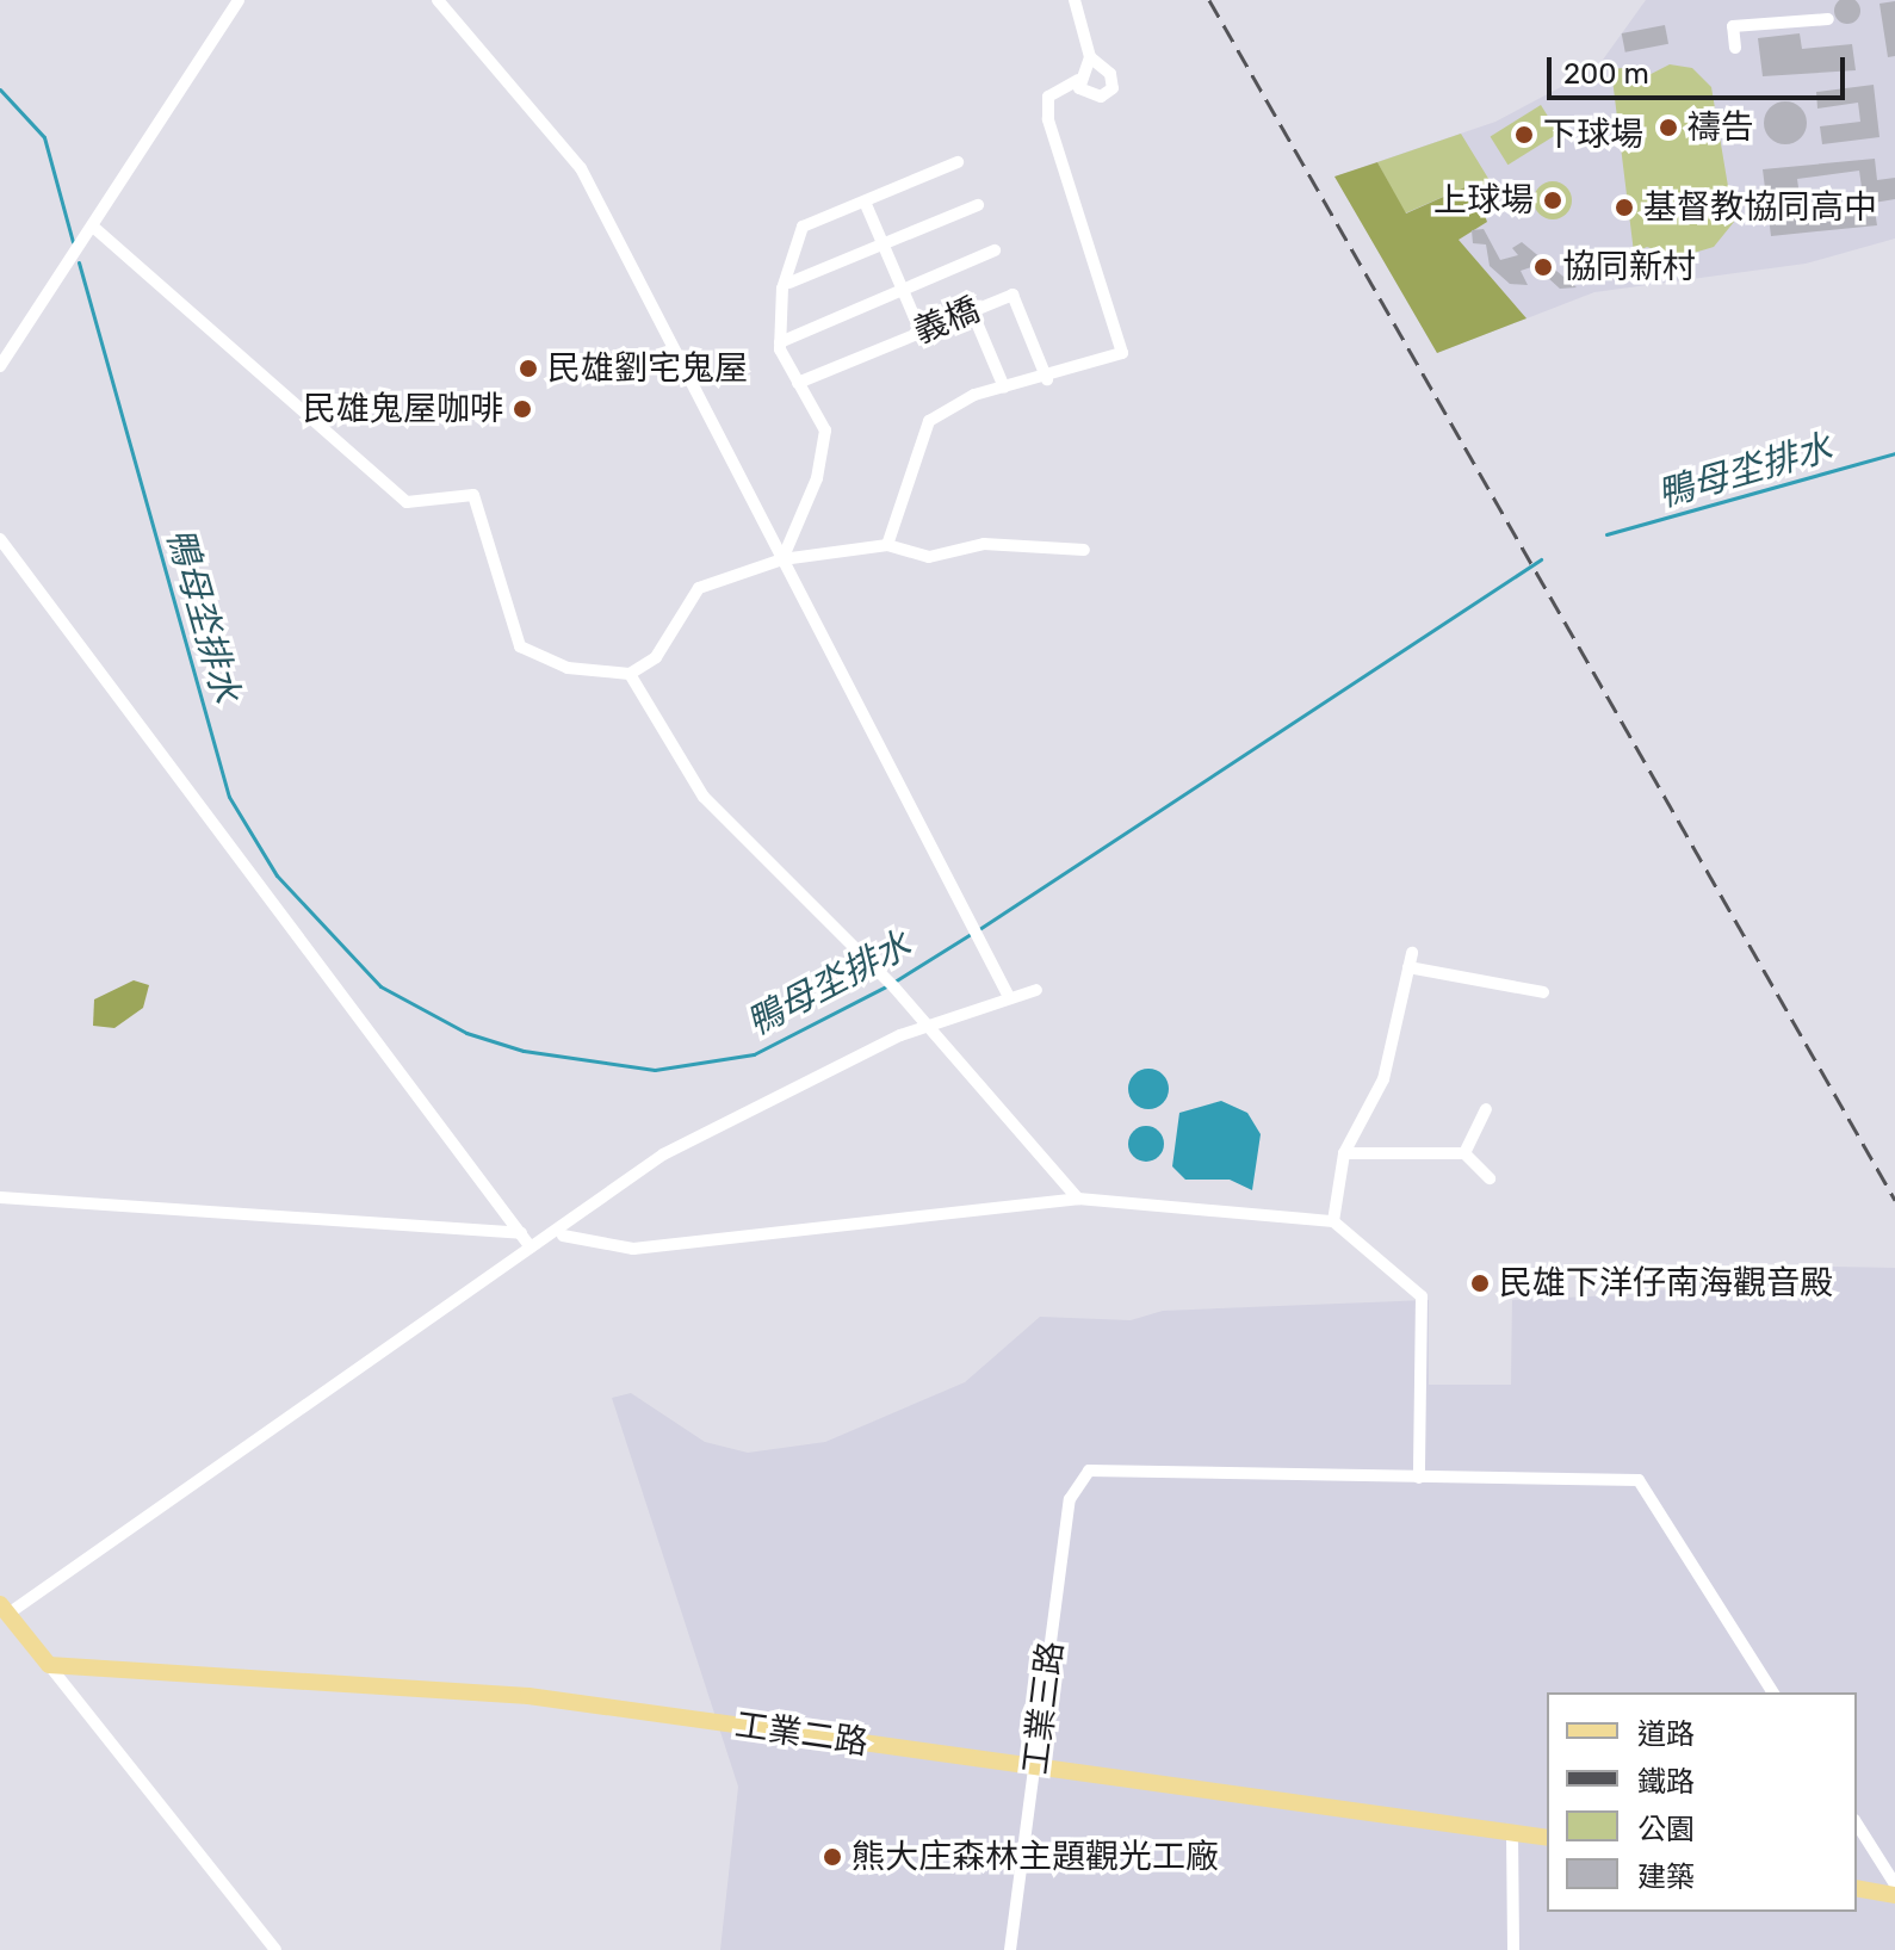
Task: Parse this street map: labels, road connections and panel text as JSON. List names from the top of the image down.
{
  "streets": {
    "main road": ["工業二路"],
    "street": ["義橋", "工業三路"]
  },
  "crossings": [
    ["工業三路", "工業二路"]
  ],
  "water": ["鴨母坔排水"],
  "places": [
    "禱告",
    "下球場",
    "上球場",
    "基督教協同高中",
    "協同新村",
    "民雄劉宅鬼屋",
    "民雄鬼屋咖啡",
    "民雄下洋仔南海觀音殿",
    "熊大庄森林主題觀光工廠"
  ],
  "legend": [
    "道路",
    "鐵路",
    "公園",
    "建築"
  ],
  "scale_bar": "200 m"
}
